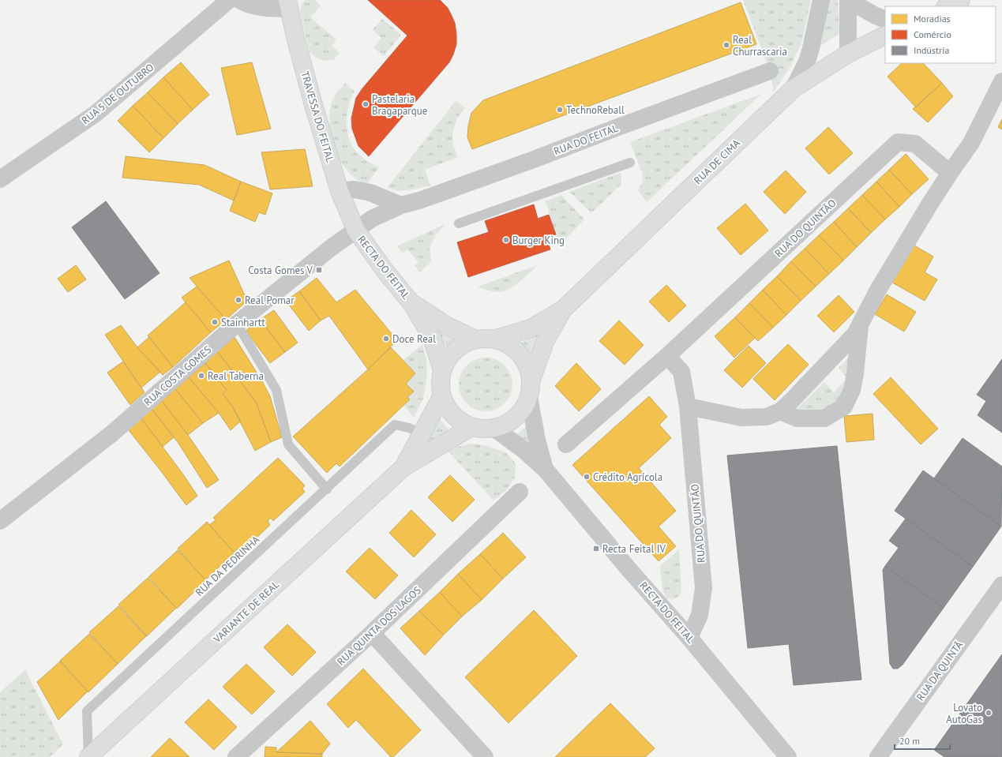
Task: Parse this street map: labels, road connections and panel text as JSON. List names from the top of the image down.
{
  "streets": {
    "main road": [
      "TRAVESSA DO FEITAL",
      "RUA DE CIMA",
      "RECTA DO FEITAL",
      "VARIANTE DE REAL"
    ],
    "street": [
      "RUA 5 DE OUTUBRO",
      "RUA DO FEITAL",
      "RUA DO QUINTÃO",
      "RUA COSTA GOMES",
      "RUA QUINTA DOS LAGOS",
      "RUA DA QUINTÃ"
    ],
    "lane": ["RUA DA PEDRINHA"]
  },
  "crossings": [
    ["TRAVESSA DO FEITAL", "RUA DO FEITAL"],
    ["TRAVESSA DO FEITAL", "RECTA DO FEITAL"],
    ["TRAVESSA DO FEITAL", "RUA COSTA GOMES"],
    ["RUA DO FEITAL", "RECTA DO FEITAL"],
    ["RUA DO FEITAL", "RUA COSTA GOMES"],
    ["RUA DE CIMA", "RECTA DO FEITAL"],
    ["RUA DE CIMA", "VARIANTE DE REAL"],
    ["RUA DO QUINTÃO", "RECTA DO FEITAL"],
    ["RECTA DO FEITAL", "RUA COSTA GOMES"],
    ["RECTA DO FEITAL", "VARIANTE DE REAL"],
    ["RUA DA PEDRINHA", "VARIANTE DE REAL"]
  ],
  "places": {
    "other": [
      "Real Churrascaria",
      "Pastelaria Bragaparque",
      "TechnoReball",
      "Burger King",
      "Real Pomar",
      "Stainhartt",
      "Doce Real",
      "Real Taberna",
      "Crédito Agrícola",
      "Lovato AutoGas"
    ],
    "transit": ["Costa Gomes V", "Recta Feital IV"]
  },
  "legend": ["Moradias", "Comércio", "Indústria"],
  "scale_bar": "20 m"
}
